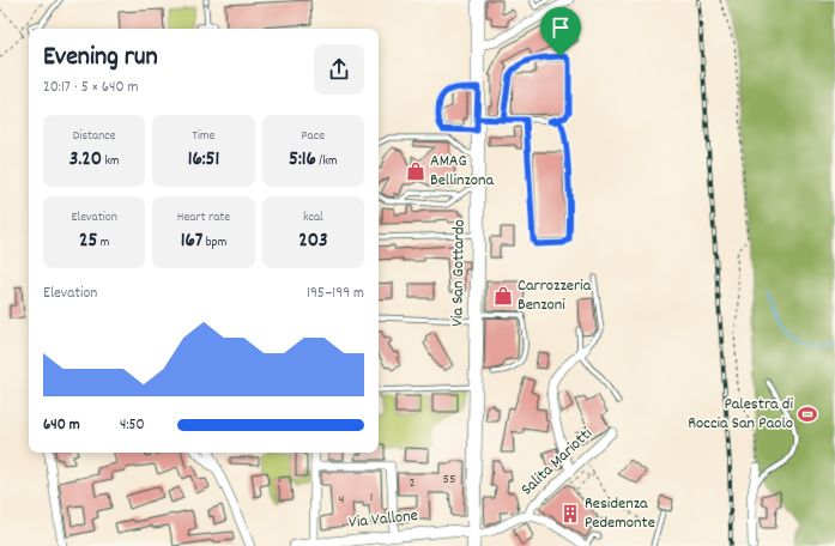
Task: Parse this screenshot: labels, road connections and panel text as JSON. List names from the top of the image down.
{
  "streets": {
    "main road": ["Via San Gottardo"],
    "street": ["Salita Mariotti", "Via Vallone"]
  },
  "crossings": [
    ["Via San Gottardo", "Via Vallone"]
  ],
  "places": {
    "shop": ["AMAG Bellinzona", "Carrozzeria Benzoni"],
    "sports": ["Palestra di Roccia San Paolo"],
    "building": ["Residenza Pedemonte"]
  },
  "house_numbers": [
    "55",
    "2",
    "1",
    "4"
  ],
  "page": {
    "heading": ["Evening run", "20:17 · 5 × 640 m"],
    "stats": [
      ["Distance", "3.20 km"],
      ["Time", "16:51"],
      ["Pace", "5:16 /km"],
      ["Elevation", "25 m"],
      ["Heart rate", "167 bpm"],
      ["kcal", "203"]
    ],
    "chart": ["Elevation", "195–199 m"],
    "list": [
      {
        "name": "640 m",
        "note": "4:50"
      }
    ]
  }
}
